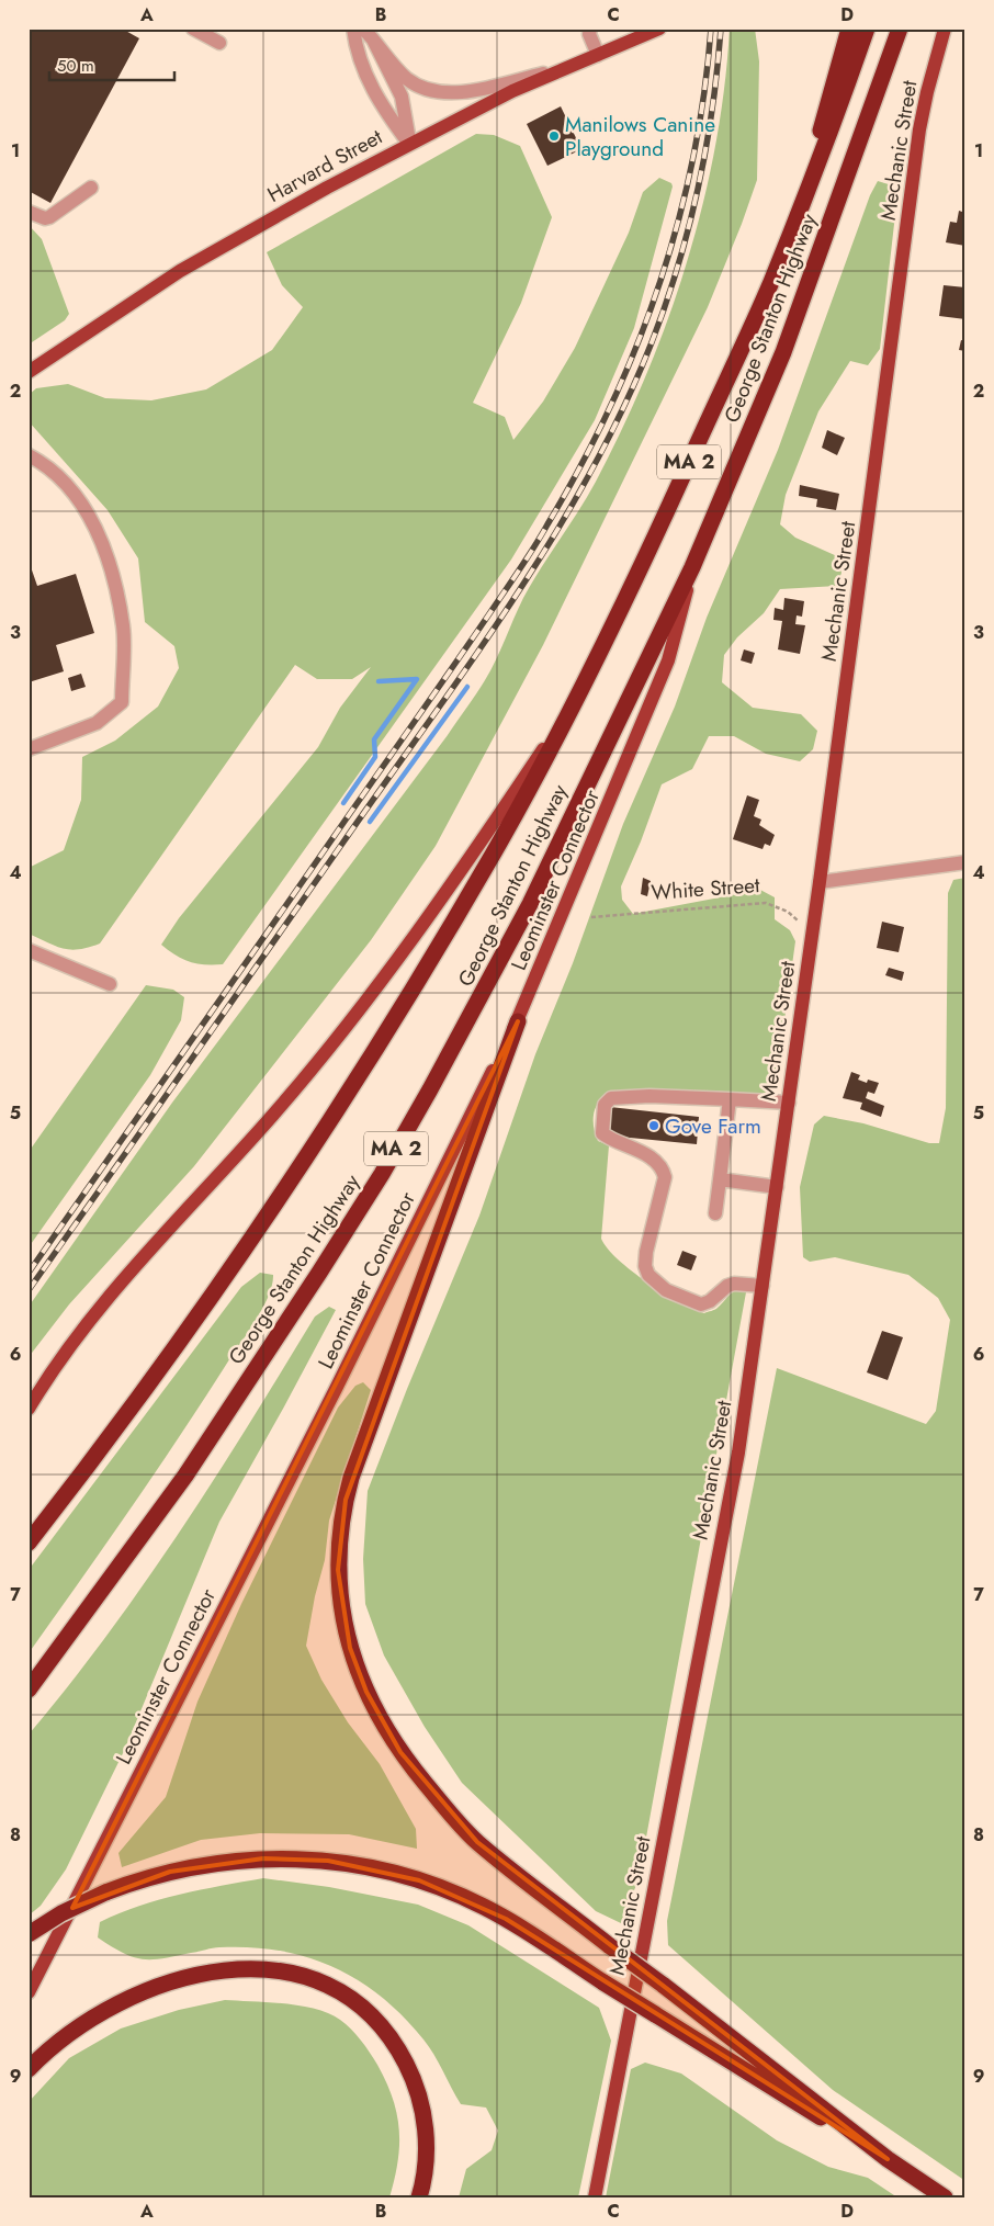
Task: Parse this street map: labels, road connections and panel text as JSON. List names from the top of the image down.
{
  "streets": {
    "highway": ["George Stanton Highway", "MA 2"],
    "main road": ["Mechanic Street", "Harvard Street", "Leominster Connector"],
    "path": ["White Street"]
  },
  "crossings": [
    ["Mechanic Street", "White Street"],
    ["George Stanton Highway", "Leominster Connector"]
  ],
  "places": ["Manilows Canine Playground", "Gove Farm"],
  "scale_bar": "50 m",
  "grid": {
    "columns": [
      "A",
      "B",
      "C",
      "D"
    ],
    "rows": [
      "1",
      "2",
      "3",
      "4",
      "5",
      "6",
      "7",
      "8",
      "9"
    ]
  }
}
